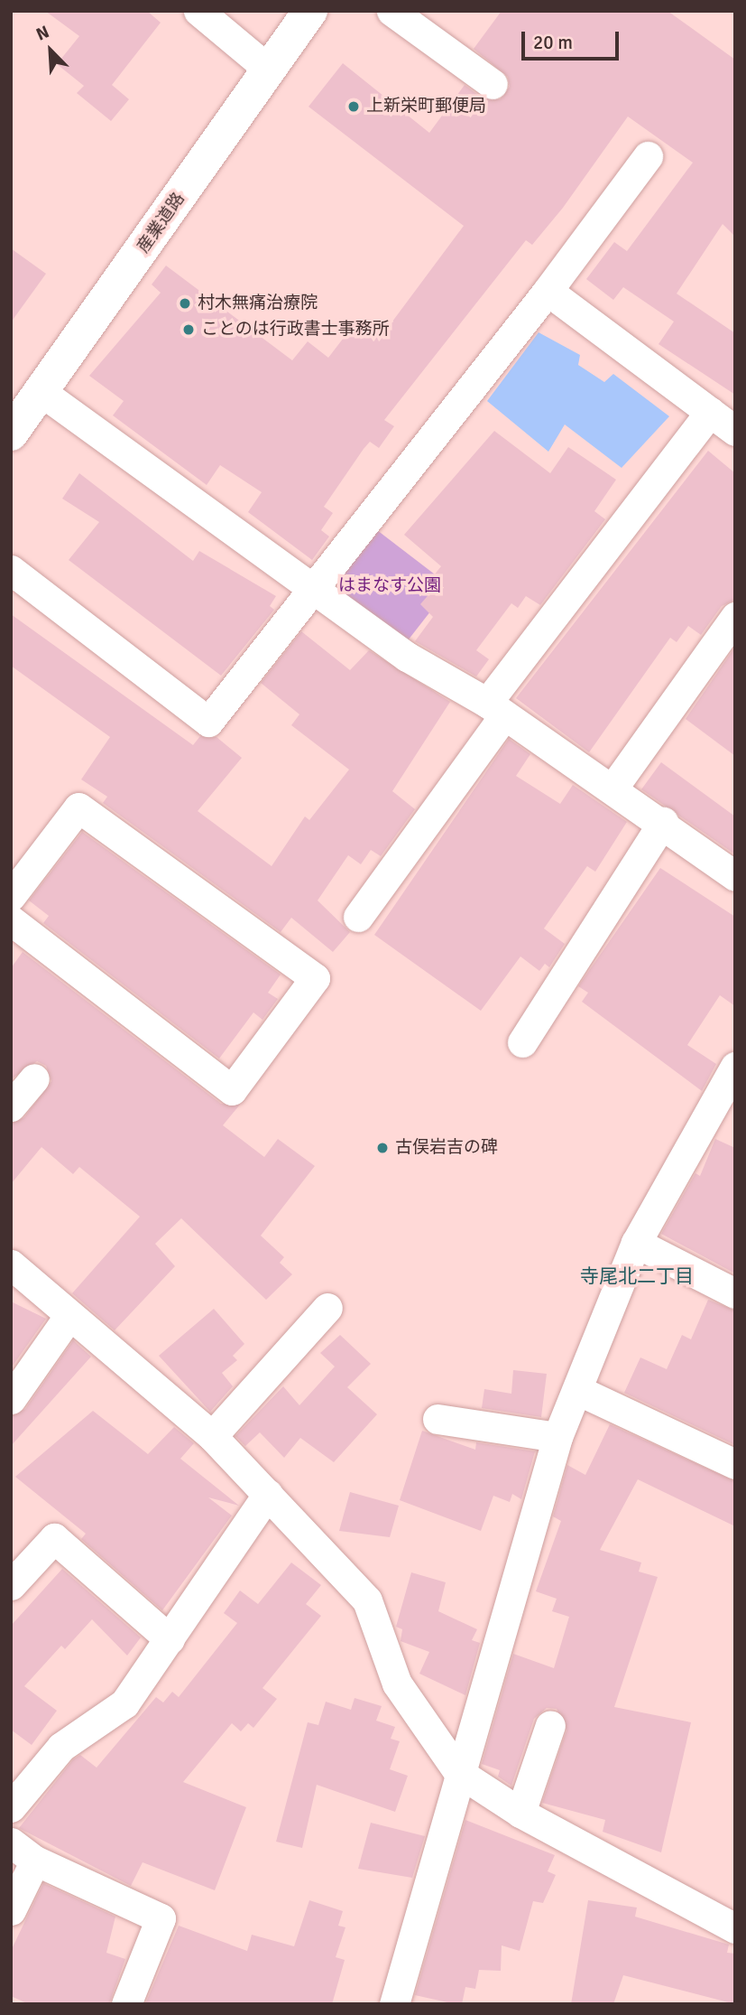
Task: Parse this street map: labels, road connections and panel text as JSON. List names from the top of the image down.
{
  "streets": {
    "street": ["産業道路"]
  },
  "districts": ["寺尾北二丁目"],
  "parks": ["はまなす公園"],
  "places": [
    "上新栄町郵便局",
    "村木無痛治療院",
    "ことのは行政書士事務所",
    "古俣岩吉の碑"
  ],
  "scale_bar": "20 m",
  "north": "top left"
}
